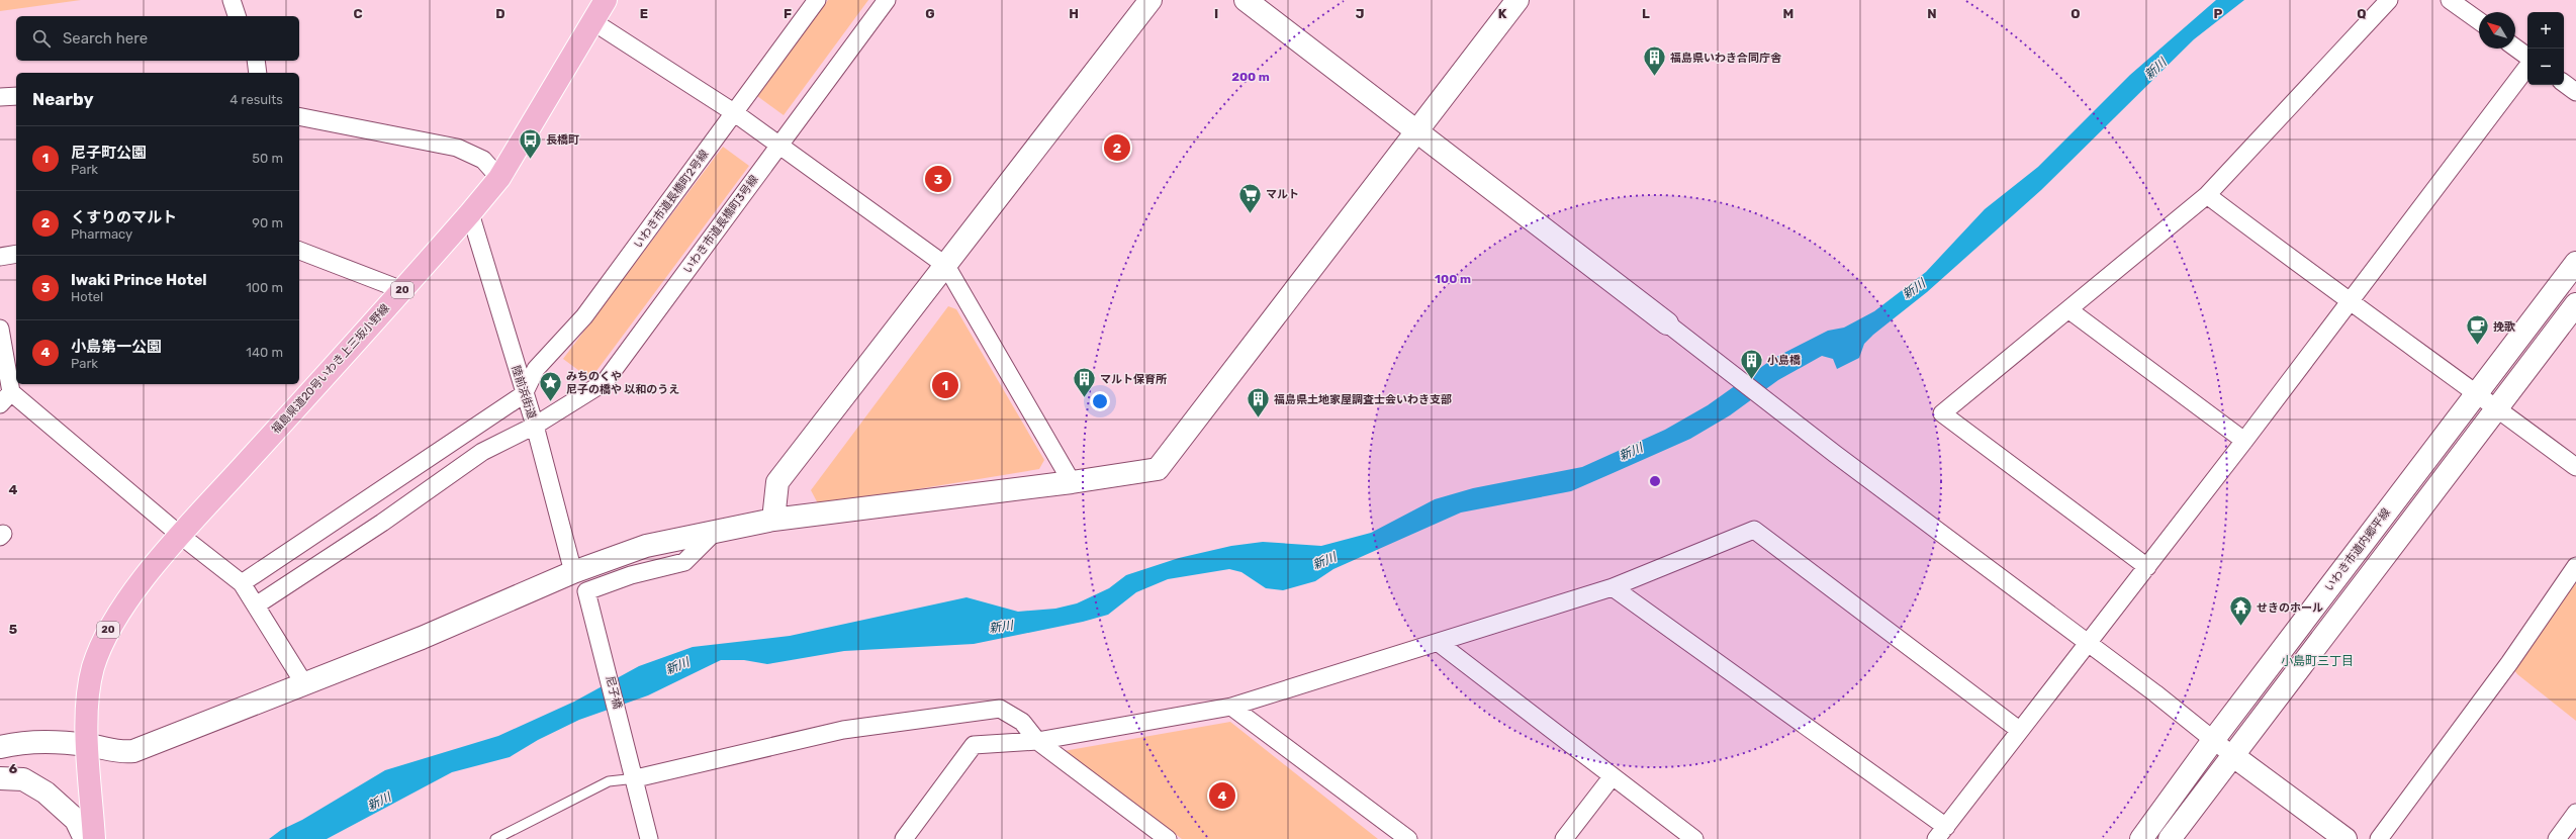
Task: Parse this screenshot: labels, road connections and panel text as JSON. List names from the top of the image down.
{
  "streets": {
    "main road": ["20", "福島県道20号いわき上三坂小野線"],
    "street": [
      "いわき市道長橋町2号線",
      "いわき市道長橋町3号線",
      "陸前浜街道",
      "いわき市道内郷平線",
      "尼子橋"
    ]
  },
  "crossings": [
    ["いわき市道長橋町2号線", "陸前浜街道"],
    ["いわき市道長橋町3号線", "陸前浜街道"],
    ["20", "福島県道20号いわき上三坂小野線"],
    ["福島県道20号いわき上三坂小野線", "陸前浜街道"]
  ],
  "districts": ["小島町三丁目"],
  "water": ["新川"],
  "places": {
    "building": [
      "福島県いわき合同庁舎",
      "小島橋",
      "マルト保育所",
      "福島県土地家屋調査士会いわき支部"
    ],
    "bus stop": ["長橋町"],
    "supermarket": ["マルト"],
    "cafe": ["挽歌"],
    "place": ["みちのくや 尼子の橋や 以和のうえ"],
    "temple": ["せきのホール"]
  },
  "north": "top left",
  "page": {
    "map_buttons": ["+", "−"],
    "search": "Search here",
    "heading": ["Nearby", "4 results"],
    "list": [
      {
        "mark": "1",
        "name": "尼子町公園",
        "note": "Park",
        "value": "50 m"
      },
      {
        "mark": "2",
        "name": "くすりのマルト",
        "note": "Pharmacy",
        "value": "90 m"
      },
      {
        "mark": "3",
        "name": "Iwaki Prince Hotel",
        "note": "Hotel",
        "value": "100 m"
      },
      {
        "mark": "4",
        "name": "小島第一公園",
        "note": "Park",
        "value": "140 m"
      }
    ],
    "pins": [
      "2",
      "3",
      "1",
      "4"
    ]
  },
  "grid": {
    "columns": [
      "C",
      "D",
      "E",
      "F",
      "G",
      "H",
      "I",
      "J",
      "K",
      "L",
      "M",
      "N",
      "O",
      "P",
      "Q"
    ],
    "rows": ["4", "5", "6"]
  },
  "rings": ["200 m", "100 m"]
}
